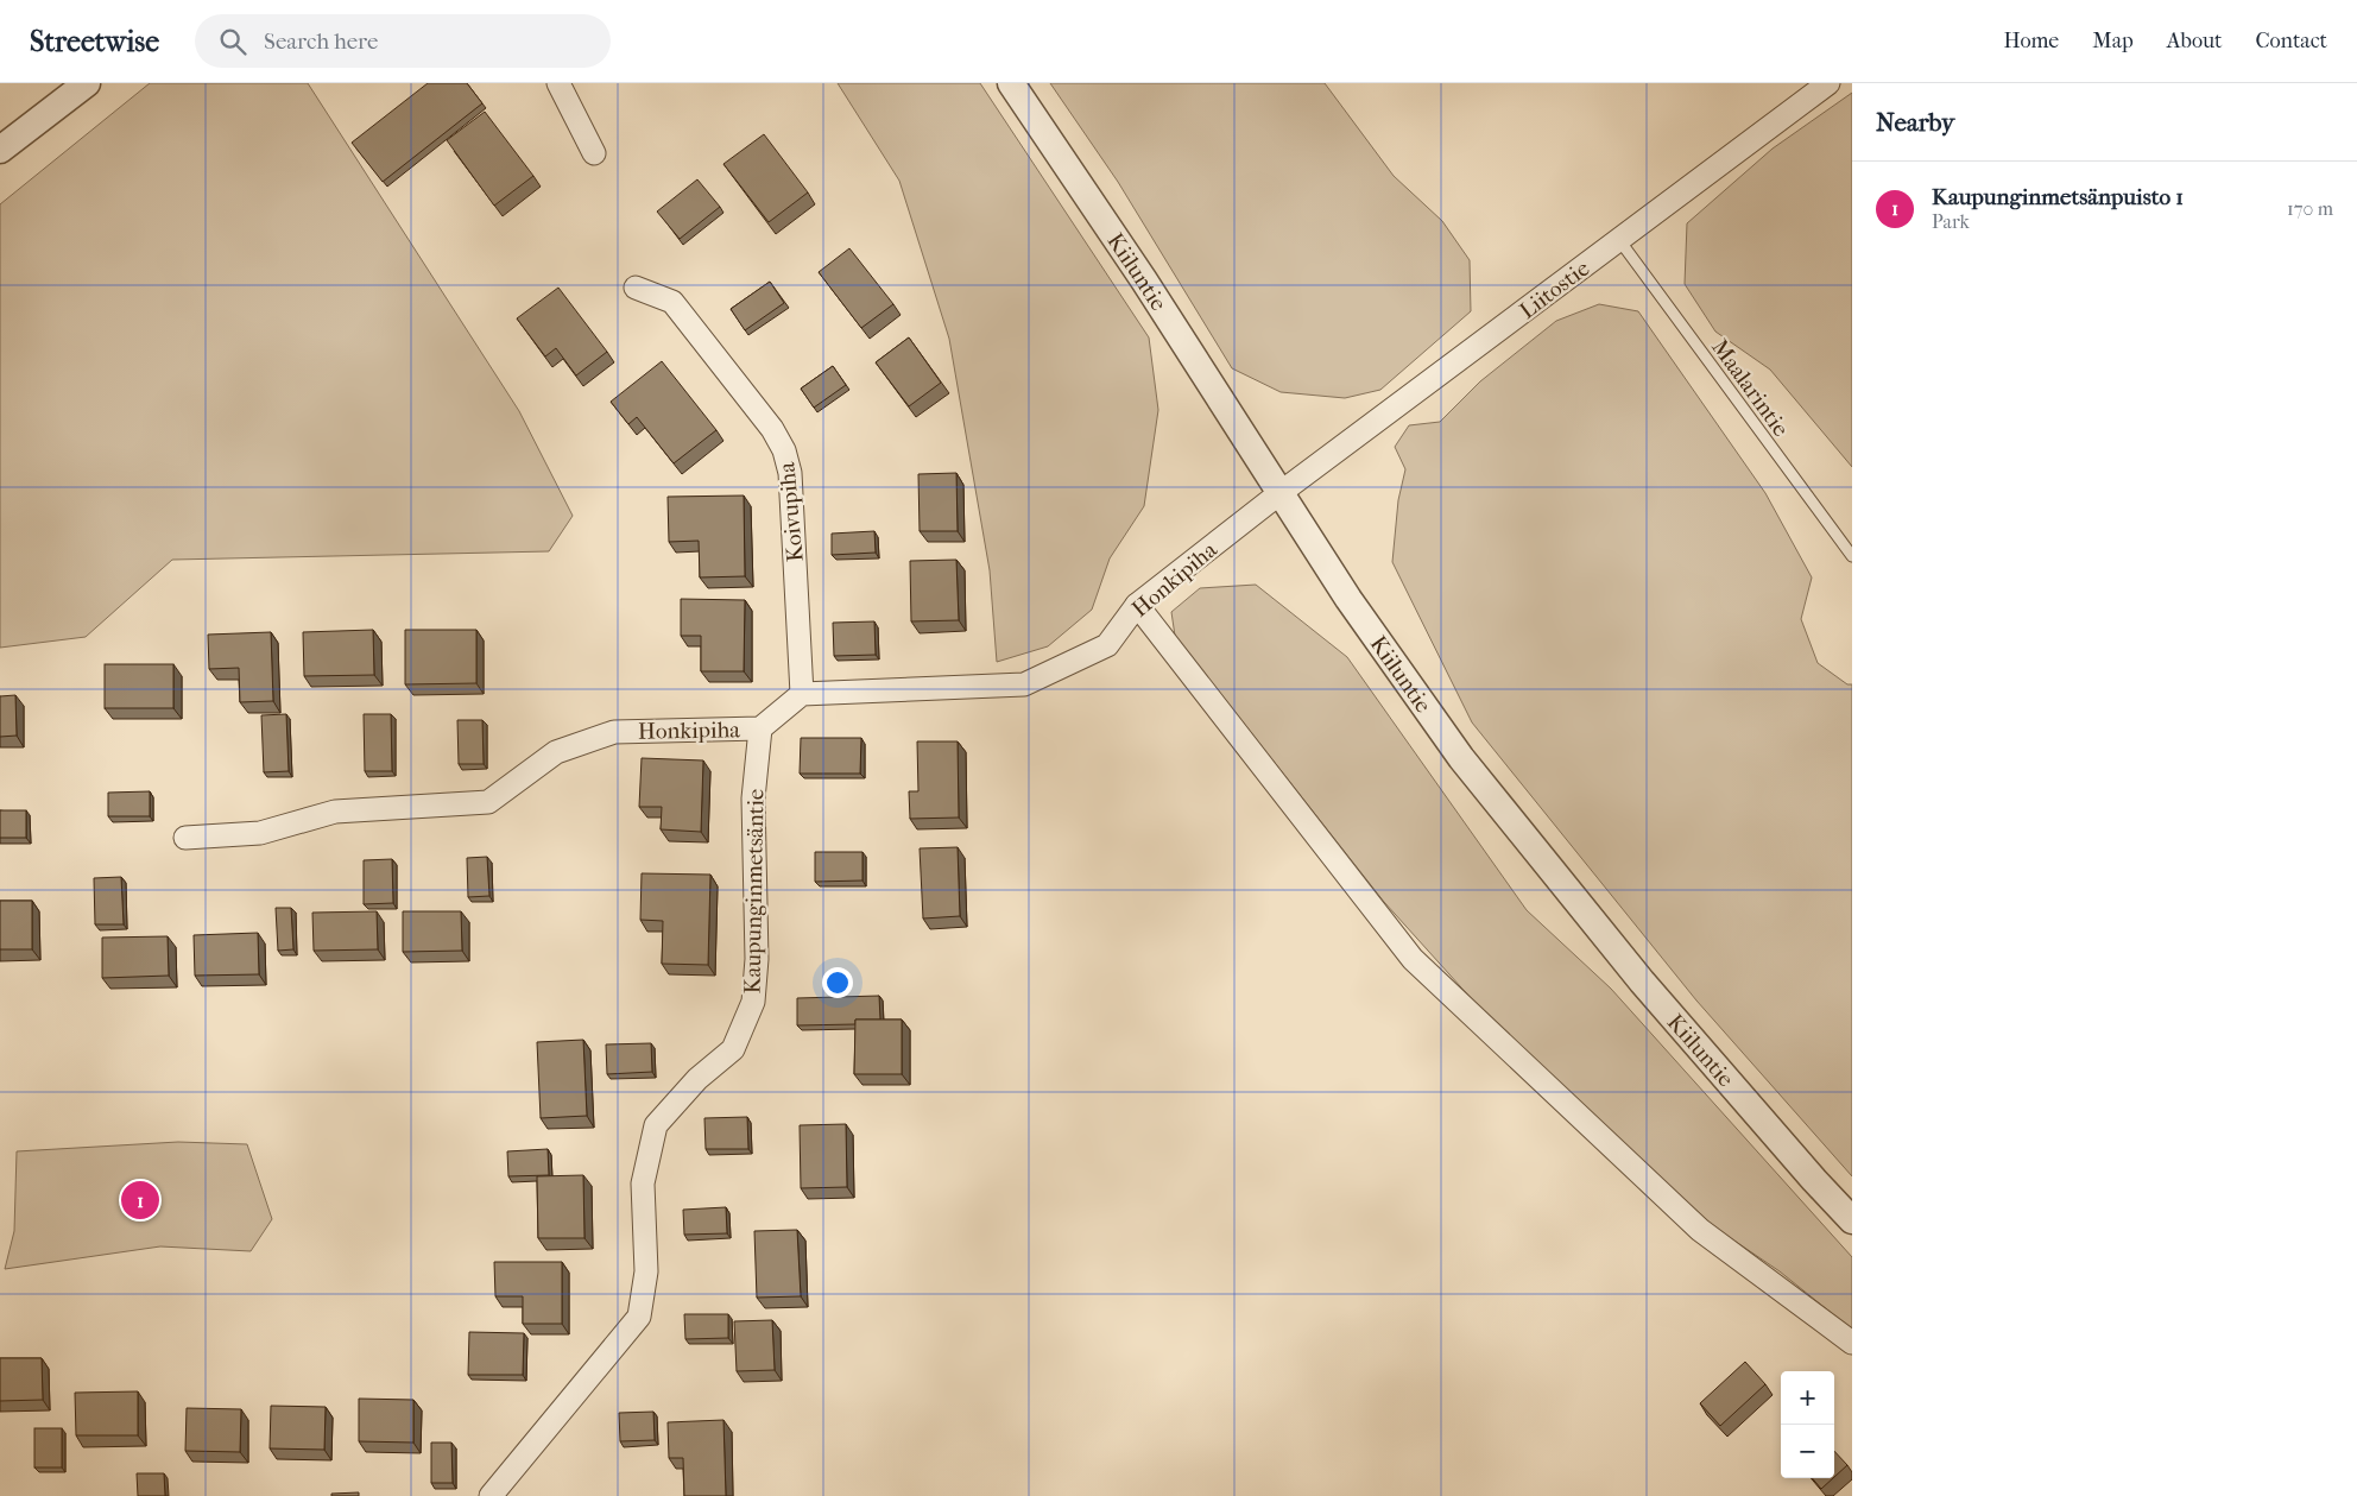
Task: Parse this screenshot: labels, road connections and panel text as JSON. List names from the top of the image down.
{
  "streets": {
    "street": [
      "Kiiluntie",
      "Liitostie",
      "Koivupiha",
      "Honkipiha",
      "Kaupunginmetsäntie"
    ],
    "lane": ["Maalarintie"]
  },
  "crossings": [
    ["Kiiluntie", "Liitostie"],
    ["Kiiluntie", "Honkipiha"],
    ["Liitostie", "Maalarintie"],
    ["Liitostie", "Honkipiha"],
    ["Koivupiha", "Honkipiha"],
    ["Honkipiha", "Kaupunginmetsäntie"]
  ],
  "page": {
    "header": "Streetwise",
    "search": "Search here",
    "nav": [
      "Home",
      "Map",
      "About",
      "Contact"
    ],
    "heading": "Nearby",
    "list": [
      {
        "mark": "1",
        "name": "Kaupunginmetsänpuisto 1",
        "note": "Park",
        "value": "170 m"
      }
    ],
    "pins": "1",
    "map_buttons": ["+", "−"]
  }
}
